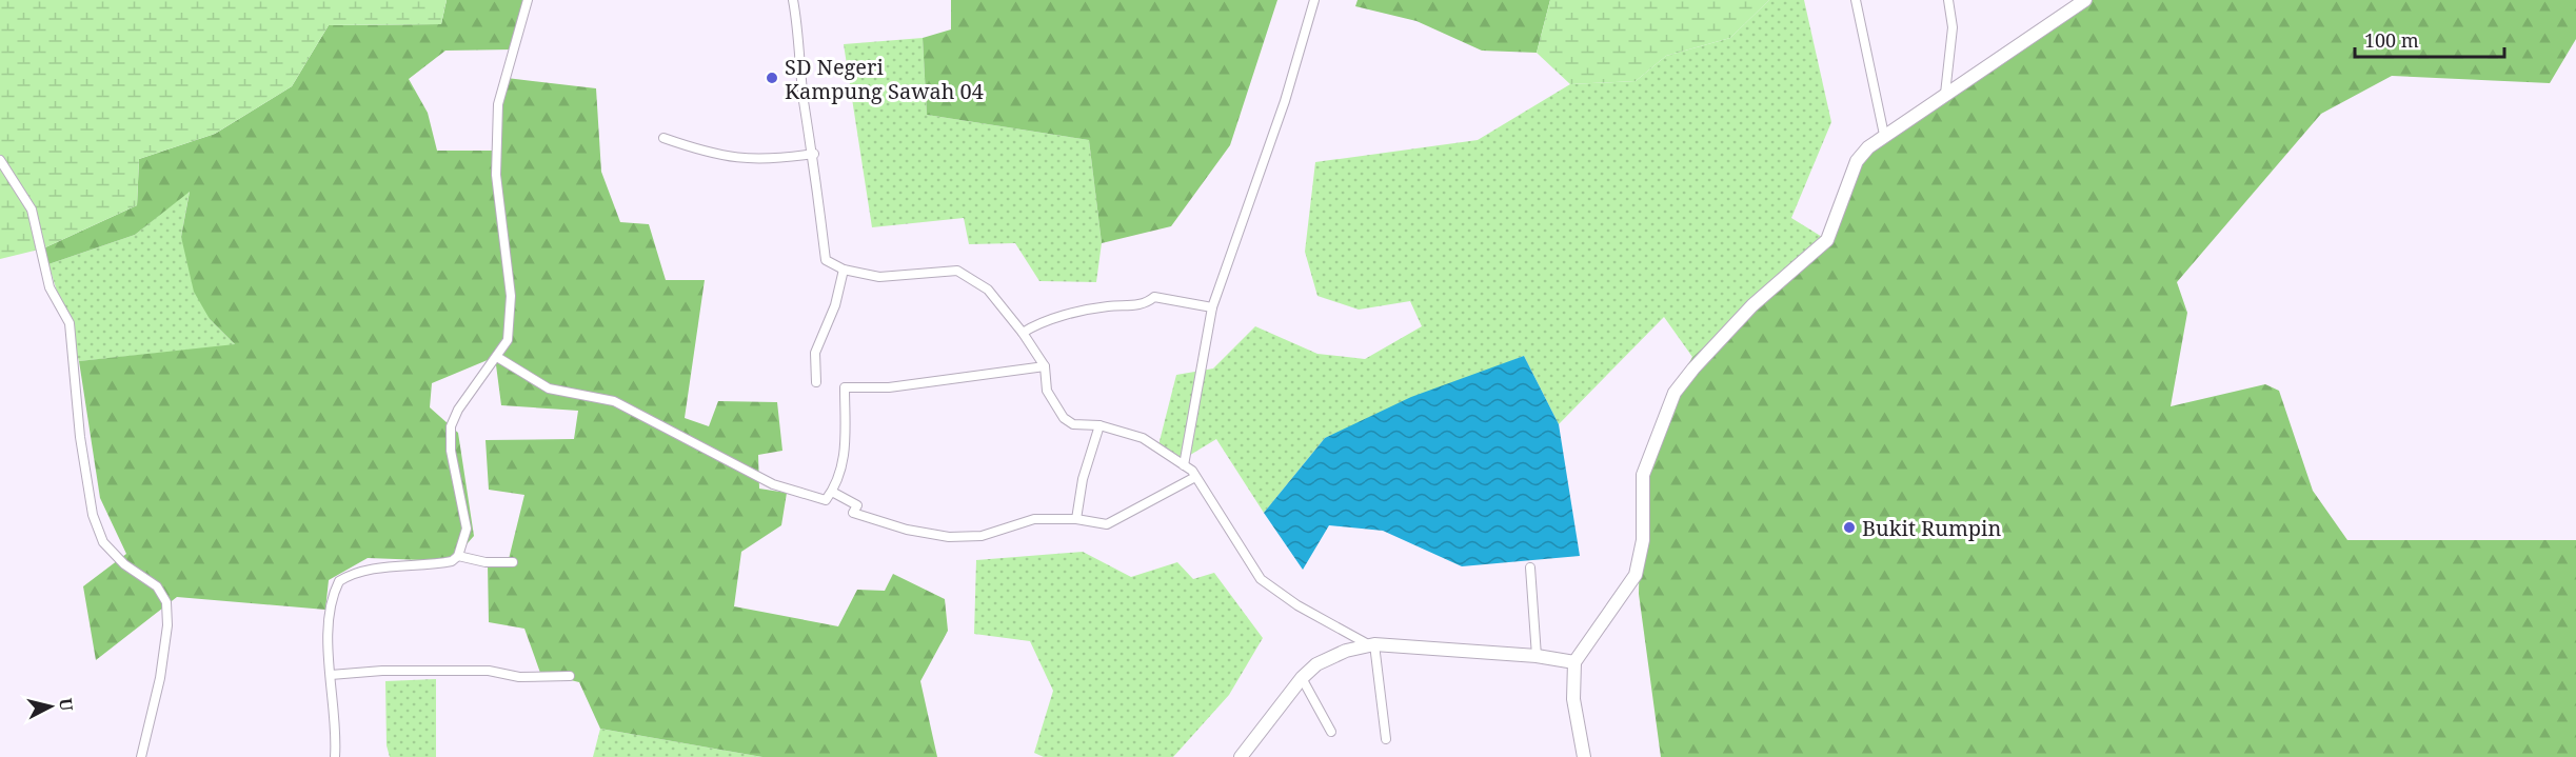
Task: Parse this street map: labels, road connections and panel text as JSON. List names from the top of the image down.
{
  "places": ["SD Negeri Kampung Sawah 04", "Bukit Rumpin"],
  "scale_bar": "100 m",
  "north": "right"
}
